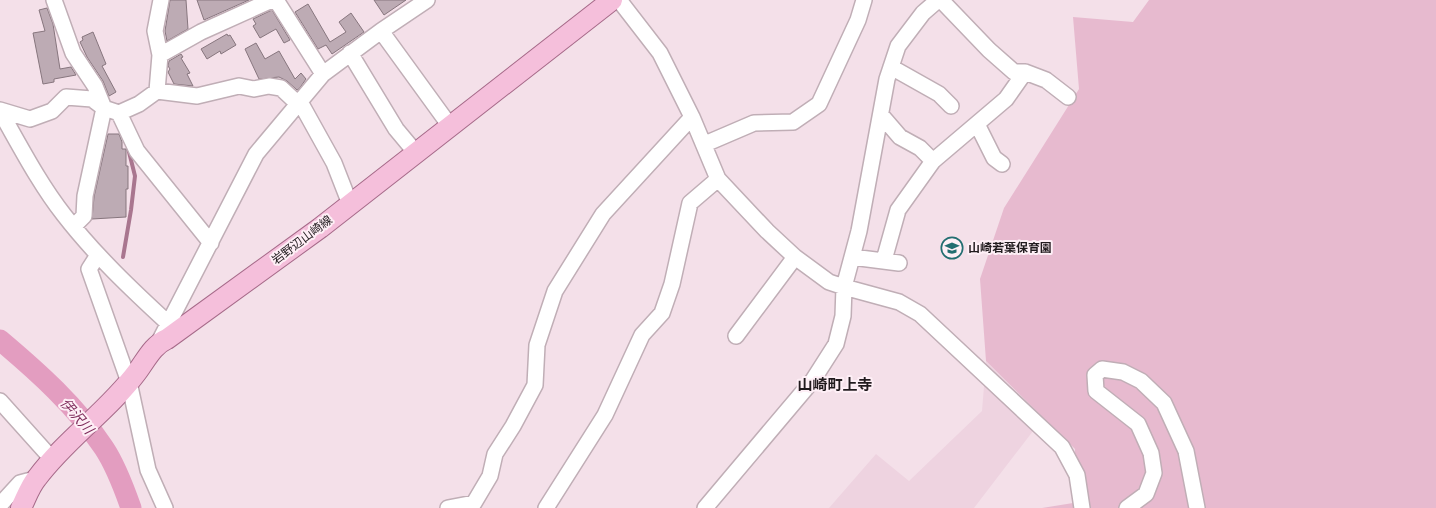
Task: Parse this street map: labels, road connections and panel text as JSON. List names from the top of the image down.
{
  "streets": {
    "main road": ["岩野辺山崎線"]
  },
  "districts": ["山崎町上寺"],
  "water": ["伊沢川"],
  "places": {
    "school or university": ["山崎若葉保育園"]
  }
}
